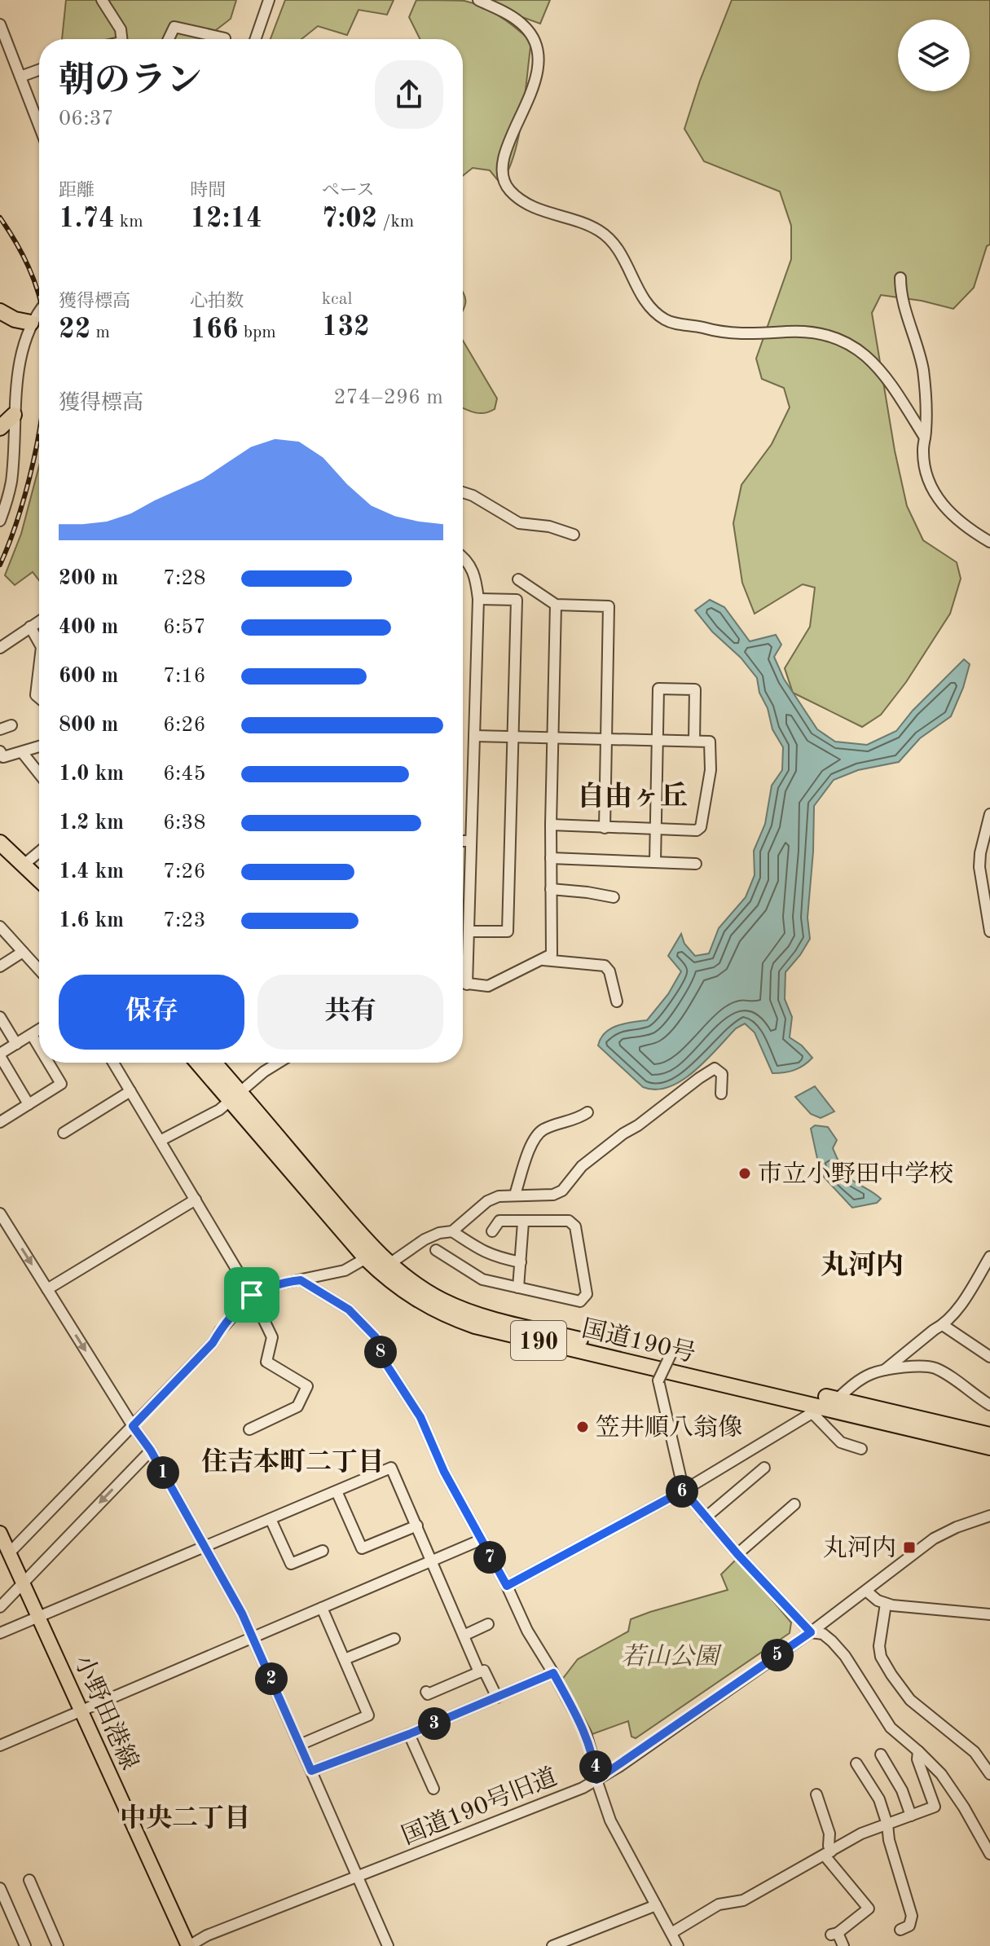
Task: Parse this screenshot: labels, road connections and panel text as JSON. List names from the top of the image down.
{
  "streets": {
    "highway": ["190", "国道190号"],
    "main road": ["小野田港線"],
    "street": ["国道190号旧道"]
  },
  "crossings": [
    ["小野田港線", "国道190号旧道"]
  ],
  "districts": [
    "自由ヶ丘",
    "丸河内",
    "住吉本町二丁目",
    "中央二丁目"
  ],
  "parks": ["若山公園"],
  "places": {
    "other": ["市立小野田中学校", "笠井順八翁像"],
    "transit": ["丸河内"]
  },
  "page": {
    "heading": ["朝のラン", "06:37"],
    "stats": [
      ["距離", "1.74 km"],
      ["時間", "12:14"],
      ["ペース", "7:02 /km"],
      ["獲得標高", "22 m"],
      ["心拍数", "166 bpm"],
      ["kcal", "132"]
    ],
    "chart": ["獲得標高", "274–296 m"],
    "list": [
      {
        "name": "200 m",
        "note": "7:28"
      },
      {
        "name": "400 m",
        "note": "6:57"
      },
      {
        "name": "600 m",
        "note": "7:16"
      },
      {
        "name": "800 m",
        "note": "6:26"
      },
      {
        "name": "1.0 km",
        "note": "6:45"
      },
      {
        "name": "1.2 km",
        "note": "6:38"
      },
      {
        "name": "1.4 km",
        "note": "7:26"
      },
      {
        "name": "1.6 km",
        "note": "7:23"
      }
    ],
    "buttons": ["保存", "共有"],
    "pins": [
      "8",
      "1",
      "6",
      "7",
      "5",
      "2",
      "3",
      "4"
    ]
  }
}
